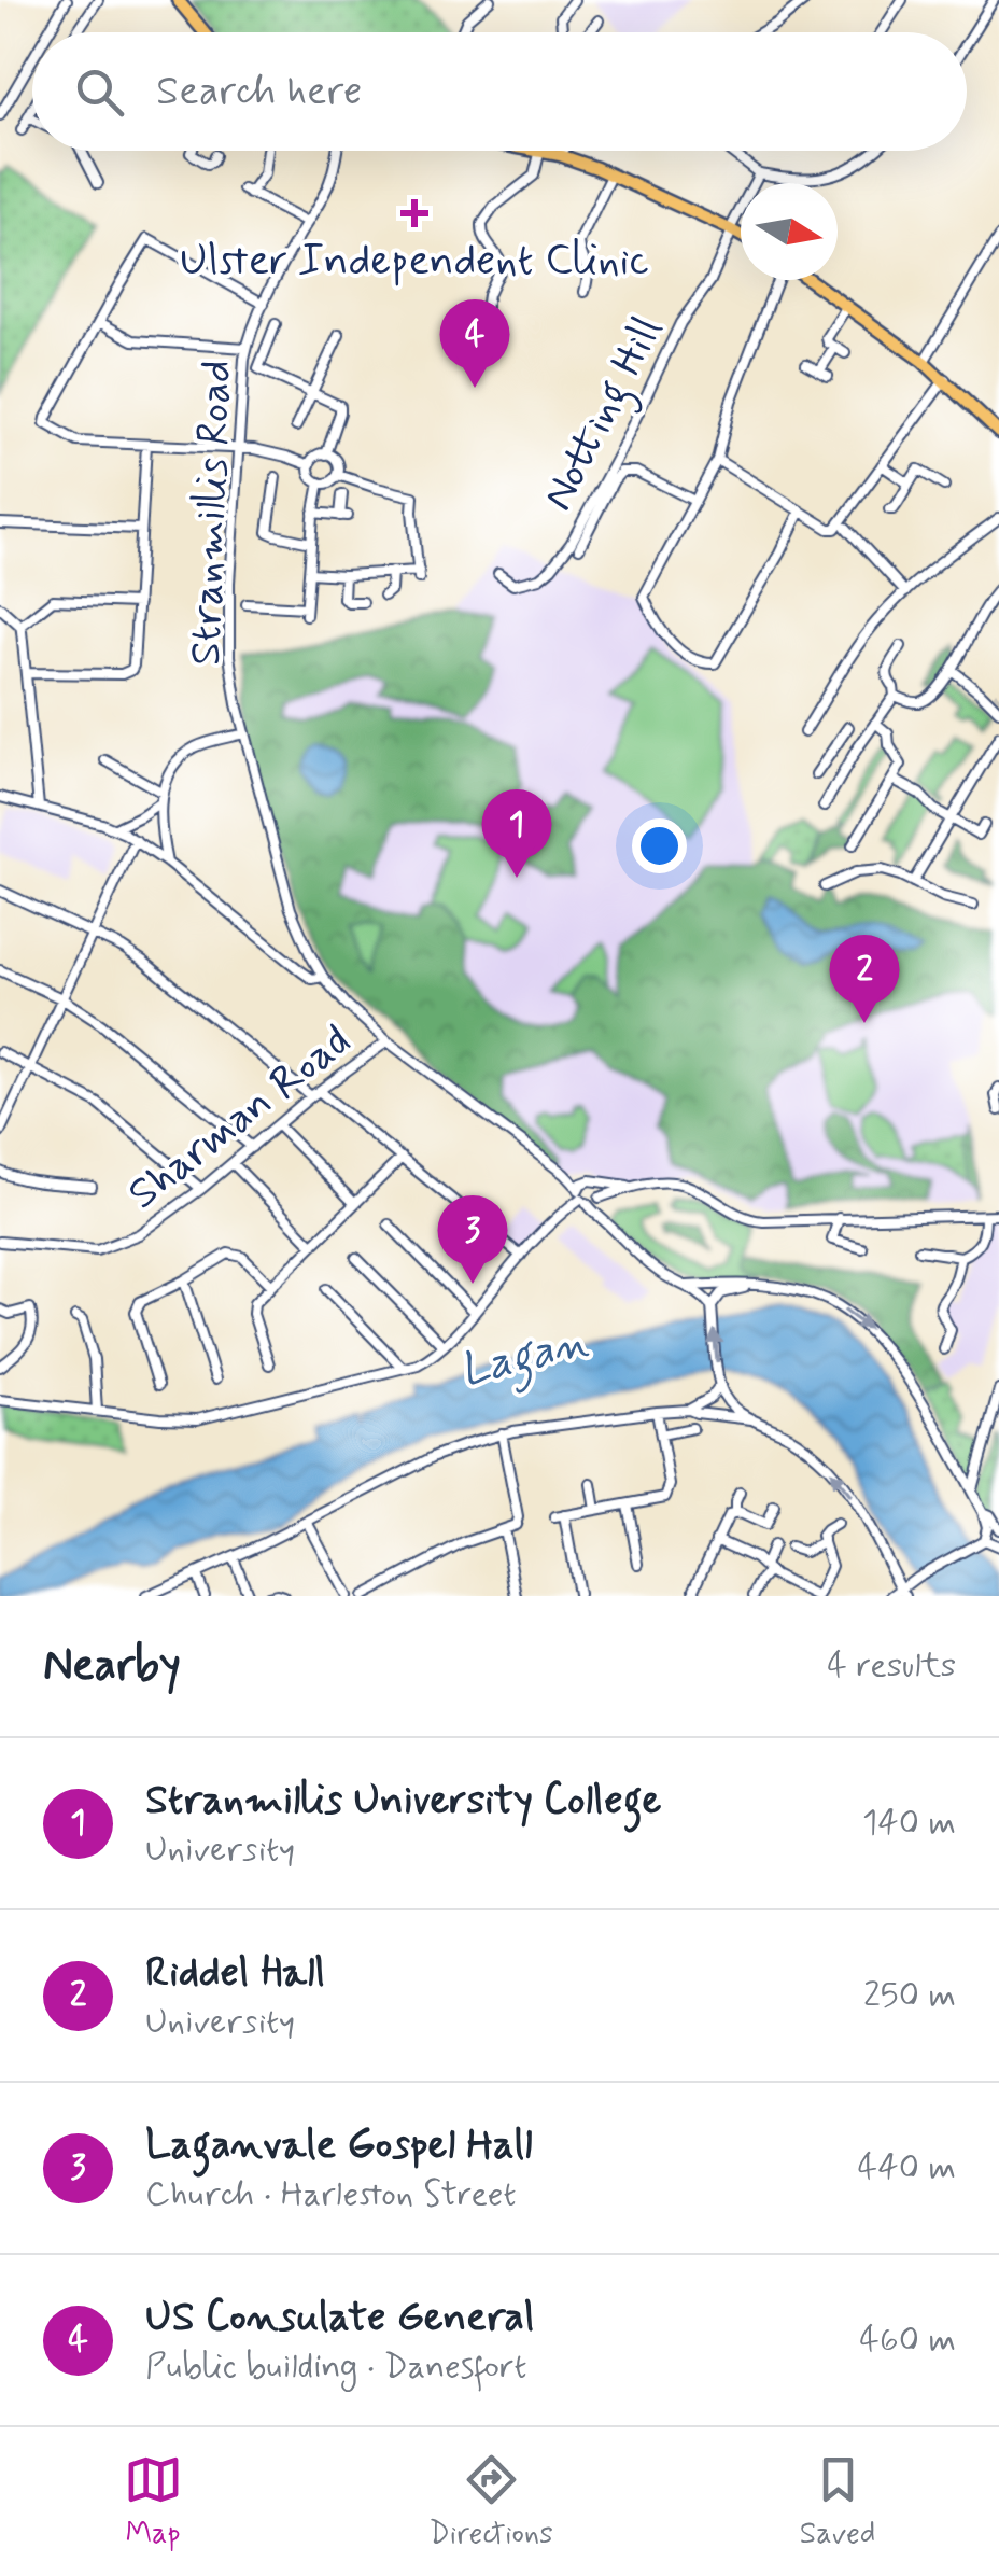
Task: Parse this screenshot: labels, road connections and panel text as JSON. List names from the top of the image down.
{
  "streets": {
    "street": ["Notting Hill", "Stranmillis Road", "Sharman Road"]
  },
  "crossings": [
    ["Stranmillis Road", "Sharman Road"]
  ],
  "water": ["Lagan"],
  "places": {
    "health": ["Ulster Independent Clinic"]
  },
  "north": "right",
  "page": {
    "search": "Search here",
    "pins": [
      "4",
      "1",
      "2",
      "3"
    ],
    "heading": ["Nearby", "4 results"],
    "list": [
      {
        "mark": "1",
        "name": "Stranmillis University College",
        "note": "University",
        "value": "140 m"
      },
      {
        "mark": "2",
        "name": "Riddel Hall",
        "note": "University",
        "value": "250 m"
      },
      {
        "mark": "3",
        "name": "Laganvale Gospel Hall",
        "note": "Church · Harleston Street",
        "value": "440 m"
      },
      {
        "mark": "4",
        "name": "US Consulate General",
        "note": "Public building · Danesfort",
        "value": "460 m"
      }
    ],
    "nav": ["Map", "Directions", "Saved"]
  }
}
